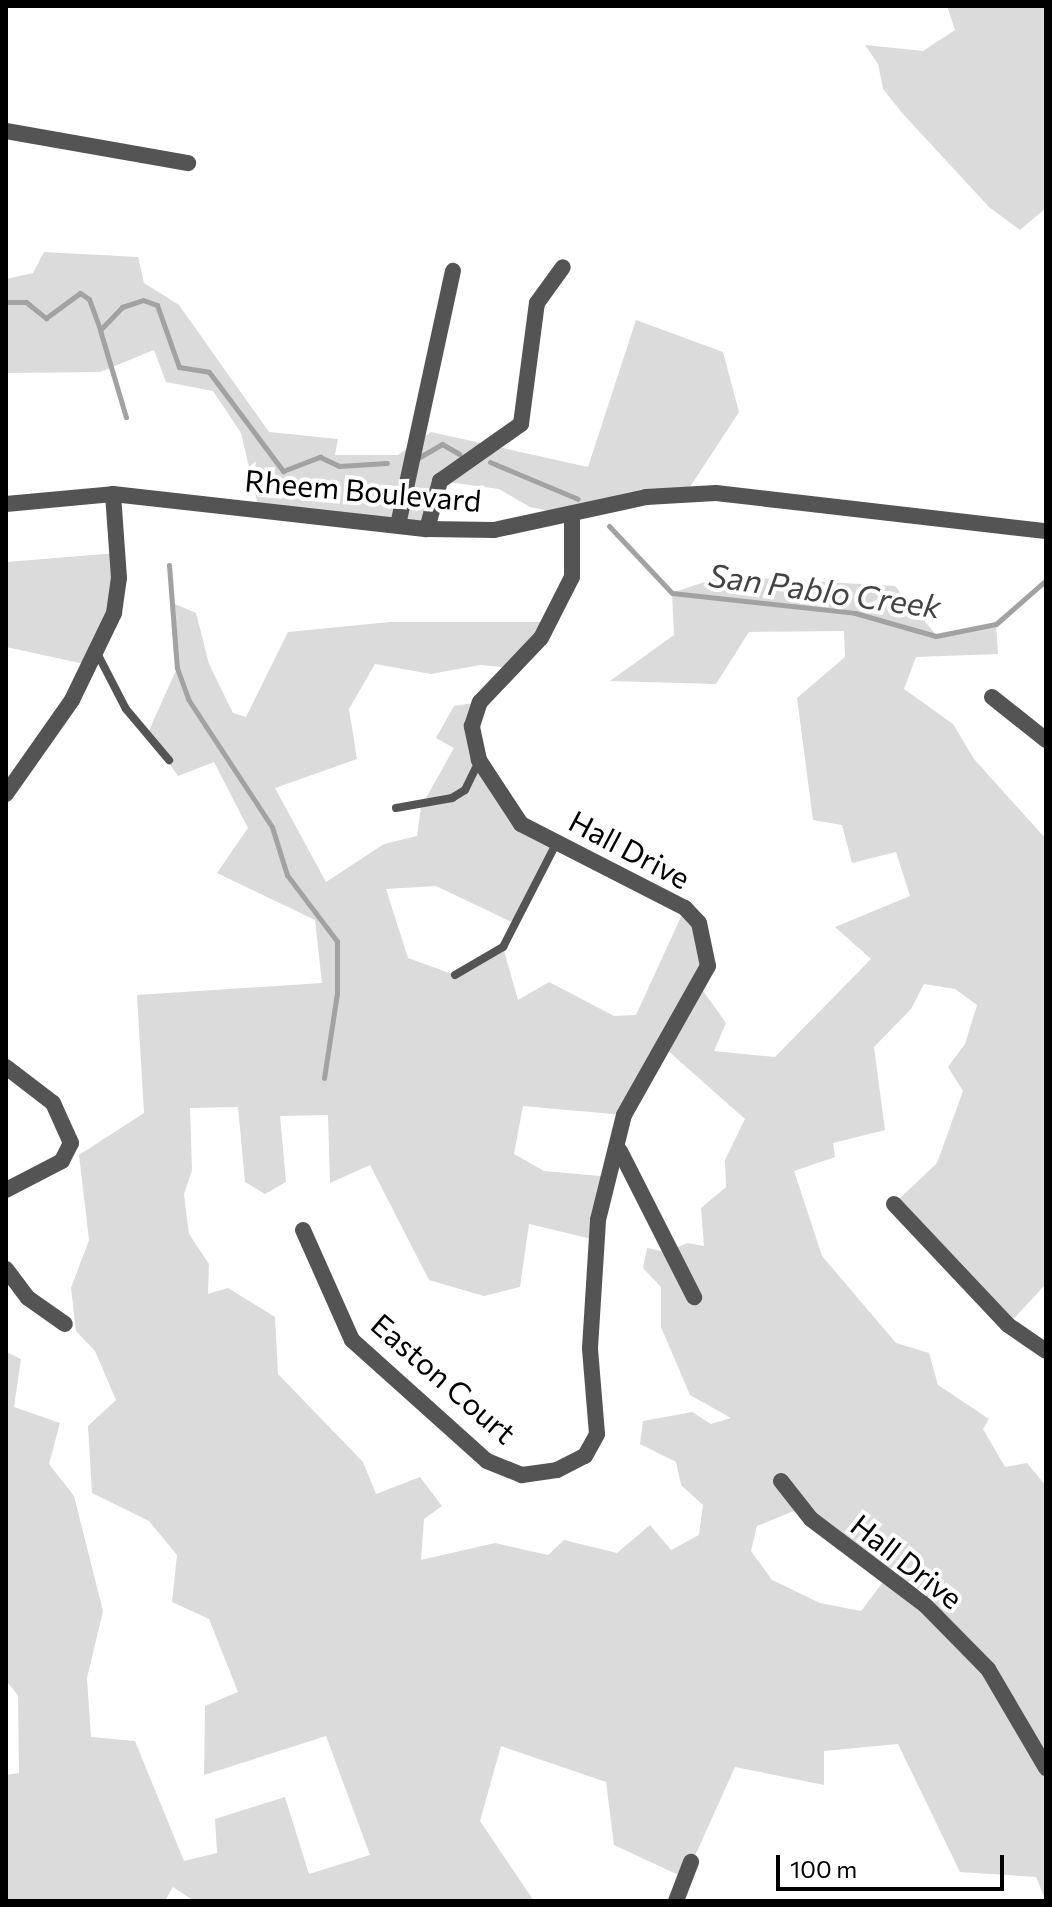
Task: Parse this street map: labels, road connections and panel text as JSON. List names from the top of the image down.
{
  "streets": {
    "street": ["Rheem Boulevard", "Hall Drive", "Easton Court"]
  },
  "crossings": [
    ["Rheem Boulevard", "Hall Drive"],
    ["Hall Drive", "Easton Court"]
  ],
  "water": ["San Pablo Creek"],
  "scale_bar": "100 m"
}
